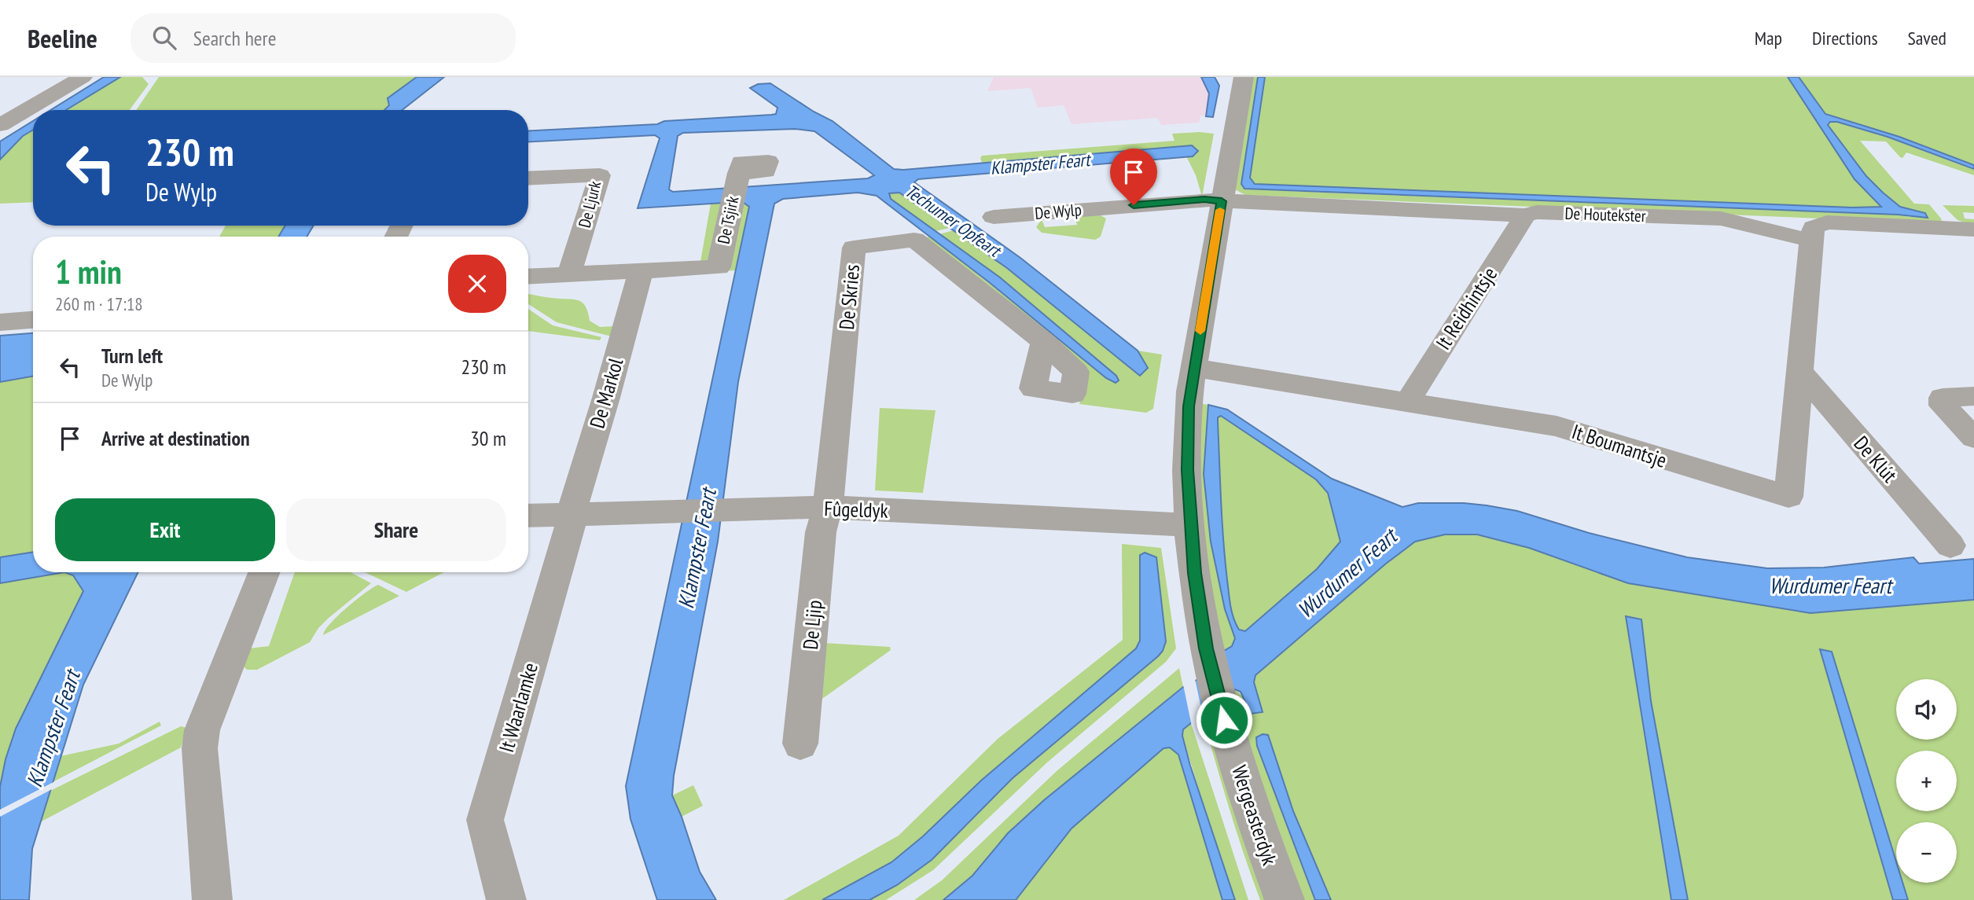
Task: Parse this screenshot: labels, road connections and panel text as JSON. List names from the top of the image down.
{
  "streets": {
    "street": [
      "De Ljurk",
      "De Wylp",
      "De Houtekster",
      "De Tsjirk",
      "De Skries",
      "It Reidhintsje",
      "De Markol",
      "It Boumantsje",
      "De Klút",
      "Fûgeldyk",
      "De Ljip",
      "It Waarlamke",
      "Wergeasterdyk"
    ]
  },
  "crossings": [
    ["De Wylp", "De Houtekster"],
    ["De Wylp", "Wergeasterdyk"],
    ["De Houtekster", "It Reidhintsje"],
    ["De Houtekster", "It Boumantsje"],
    ["De Houtekster", "Wergeasterdyk"],
    ["De Tsjirk", "De Markol"],
    ["De Skries", "Fûgeldyk"],
    ["De Skries", "De Ljip"],
    ["It Reidhintsje", "It Boumantsje"],
    ["De Markol", "Fûgeldyk"],
    ["De Markol", "It Waarlamke"],
    ["It Boumantsje", "De Klút"],
    ["It Boumantsje", "Wergeasterdyk"],
    ["Fûgeldyk", "De Ljip"],
    ["Fûgeldyk", "It Waarlamke"],
    ["Fûgeldyk", "Wergeasterdyk"]
  ],
  "water": ["Klampster Feart", "Techumer Opfeart", "Wurdumer Feart"],
  "page": {
    "header": "Beeline",
    "search": "Search here",
    "nav": ["Map", "Directions", "Saved"],
    "turn": ["230 m", "De Wylp"],
    "heading": ["1 min", "260 m · 17:18"],
    "list": [
      {
        "name": "Turn left",
        "note": "De Wylp",
        "value": "230 m"
      },
      {
        "name": "Arrive at destination",
        "value": "30 m"
      }
    ],
    "buttons": ["Exit", "Share"],
    "map_buttons": ["+", "−"]
  }
}
